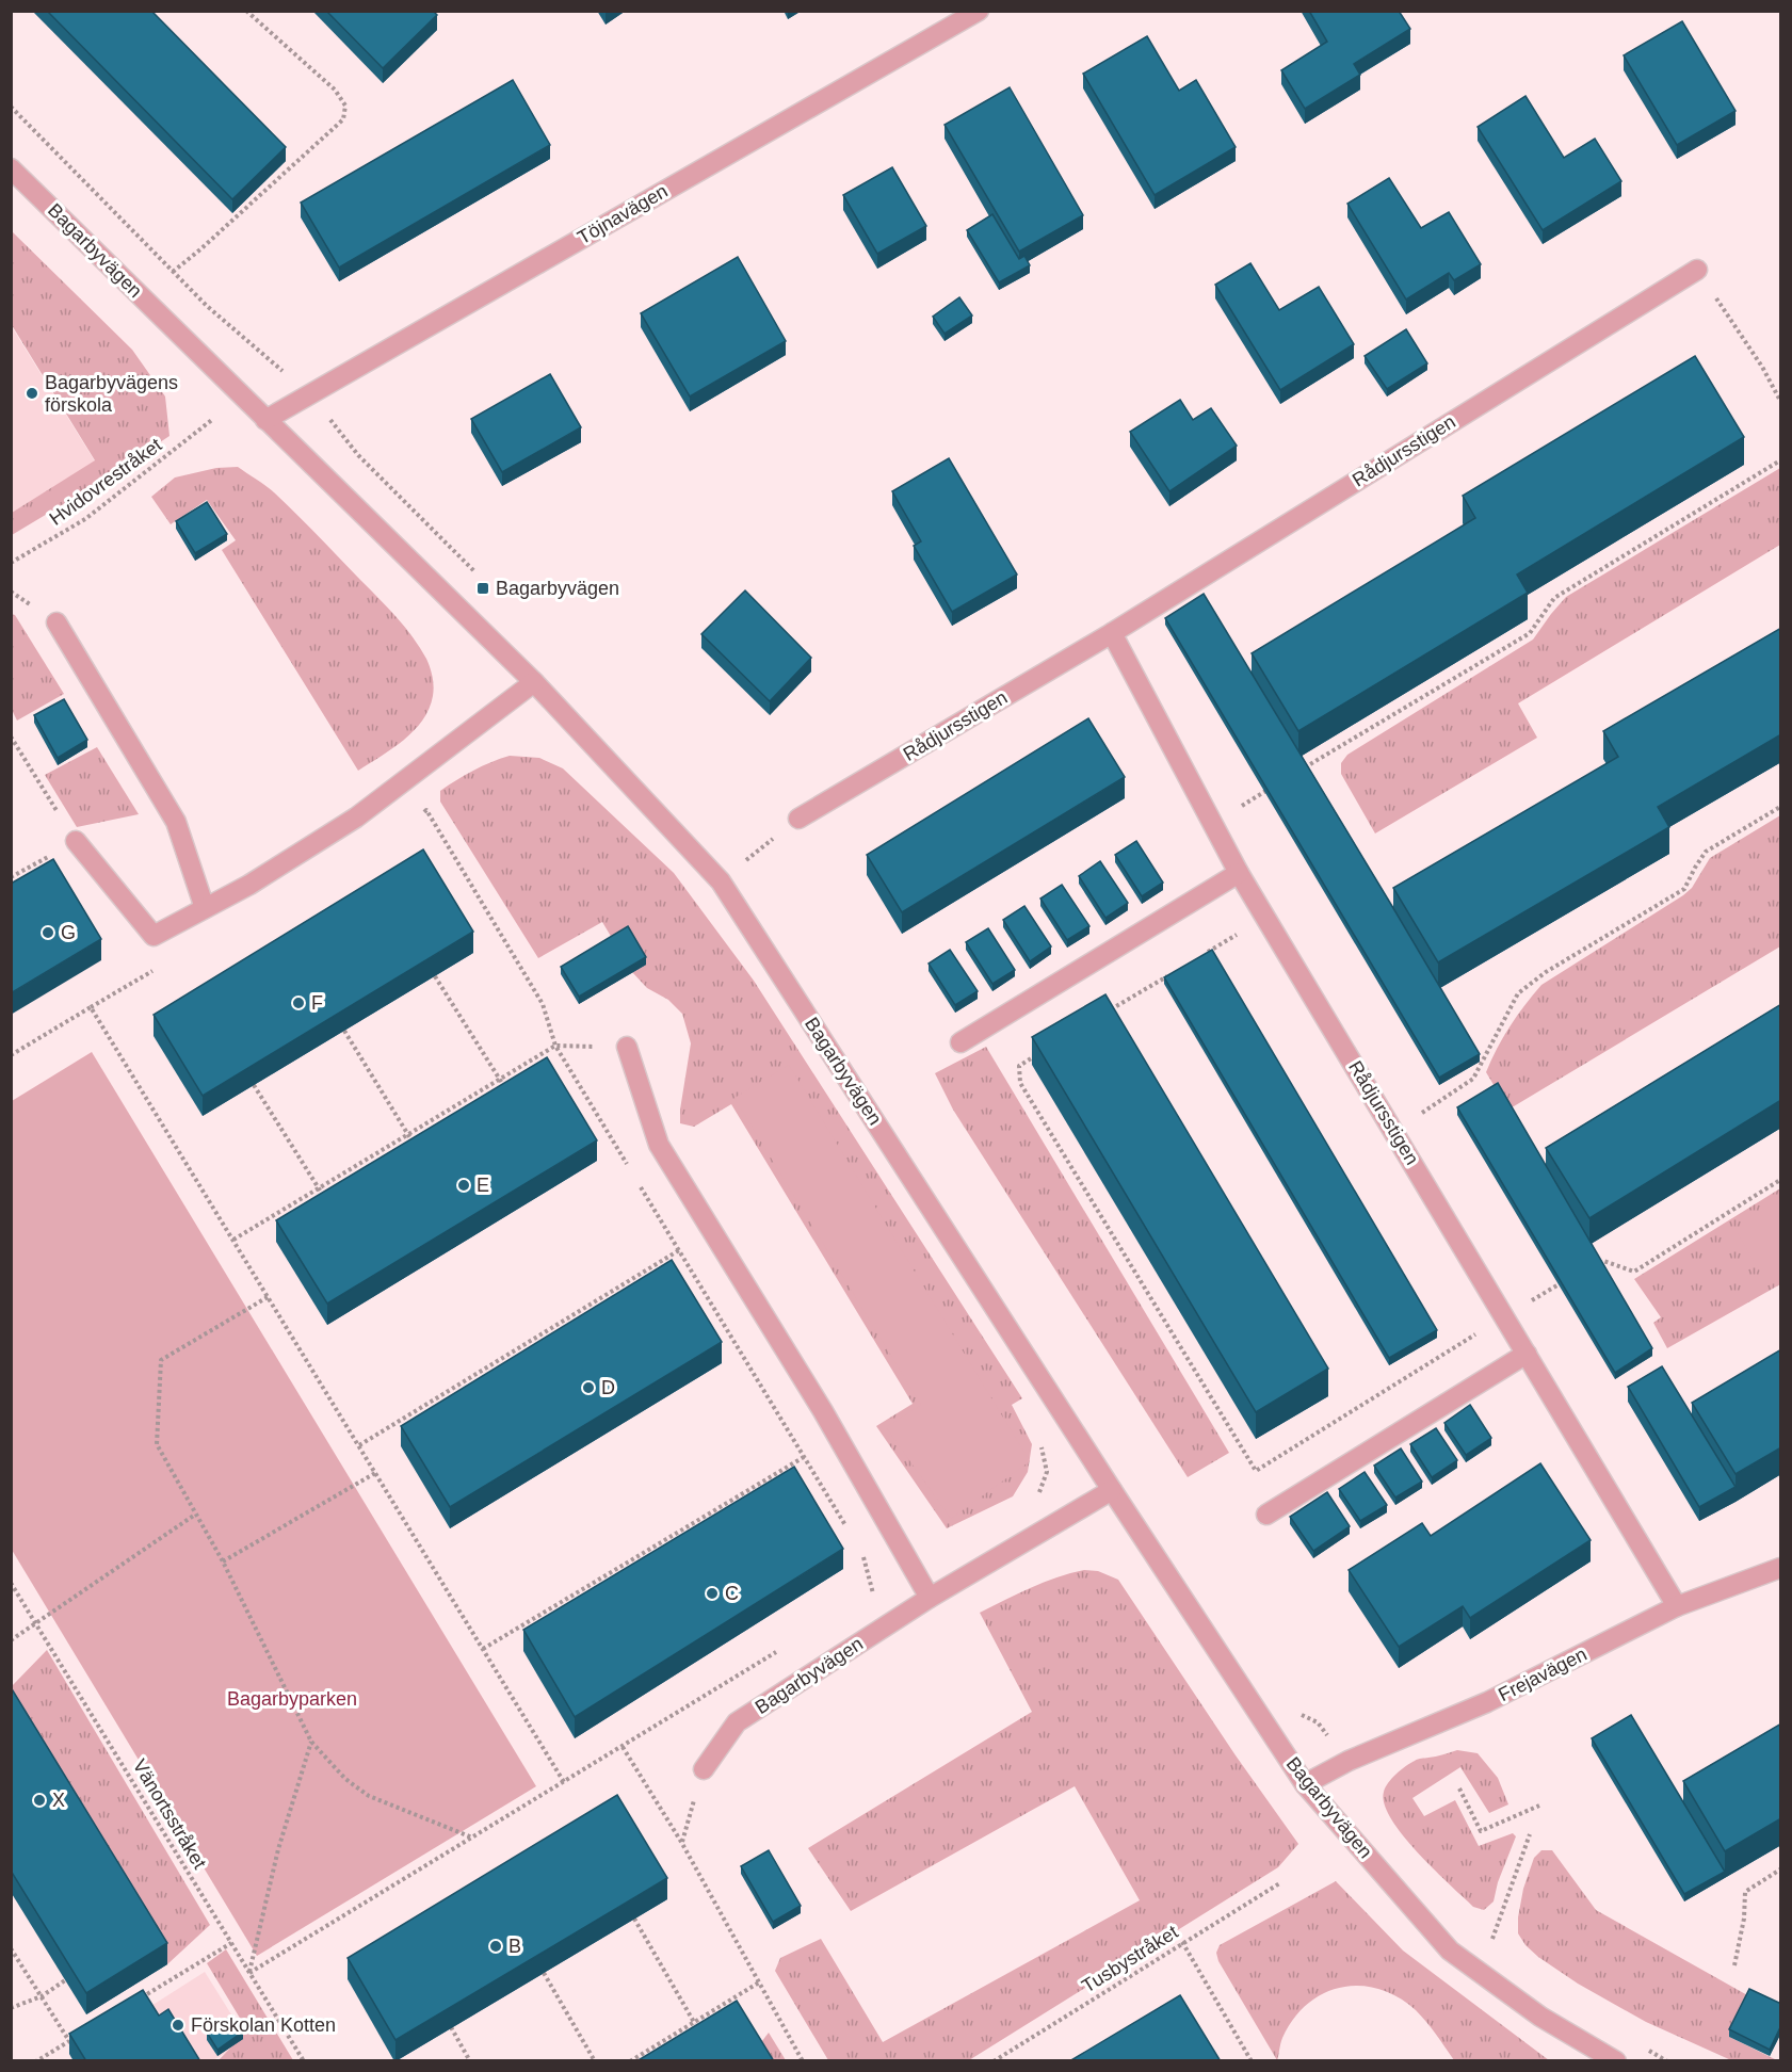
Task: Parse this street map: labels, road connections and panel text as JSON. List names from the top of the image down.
{
  "streets": {
    "street": [
      "Töjnavägen",
      "Bagarbyvägen",
      "Rådjursstigen",
      "Frejavägen"
    ],
    "path": ["Hvidovrestråket", "Vänortsstråket", "Tusbystråket"]
  },
  "crossings": [
    ["Töjnavägen", "Bagarbyvägen"],
    ["Bagarbyvägen", "Frejavägen"],
    ["Rådjursstigen", "Frejavägen"]
  ],
  "parks": ["Bagarbyparken"],
  "places": {
    "other": [
      "Bagarbyvägens förskola",
      "G",
      "F",
      "E",
      "D",
      "C",
      "X",
      "B",
      "Förskolan Kotten"
    ],
    "transit": ["Bagarbyvägen"]
  }
}
